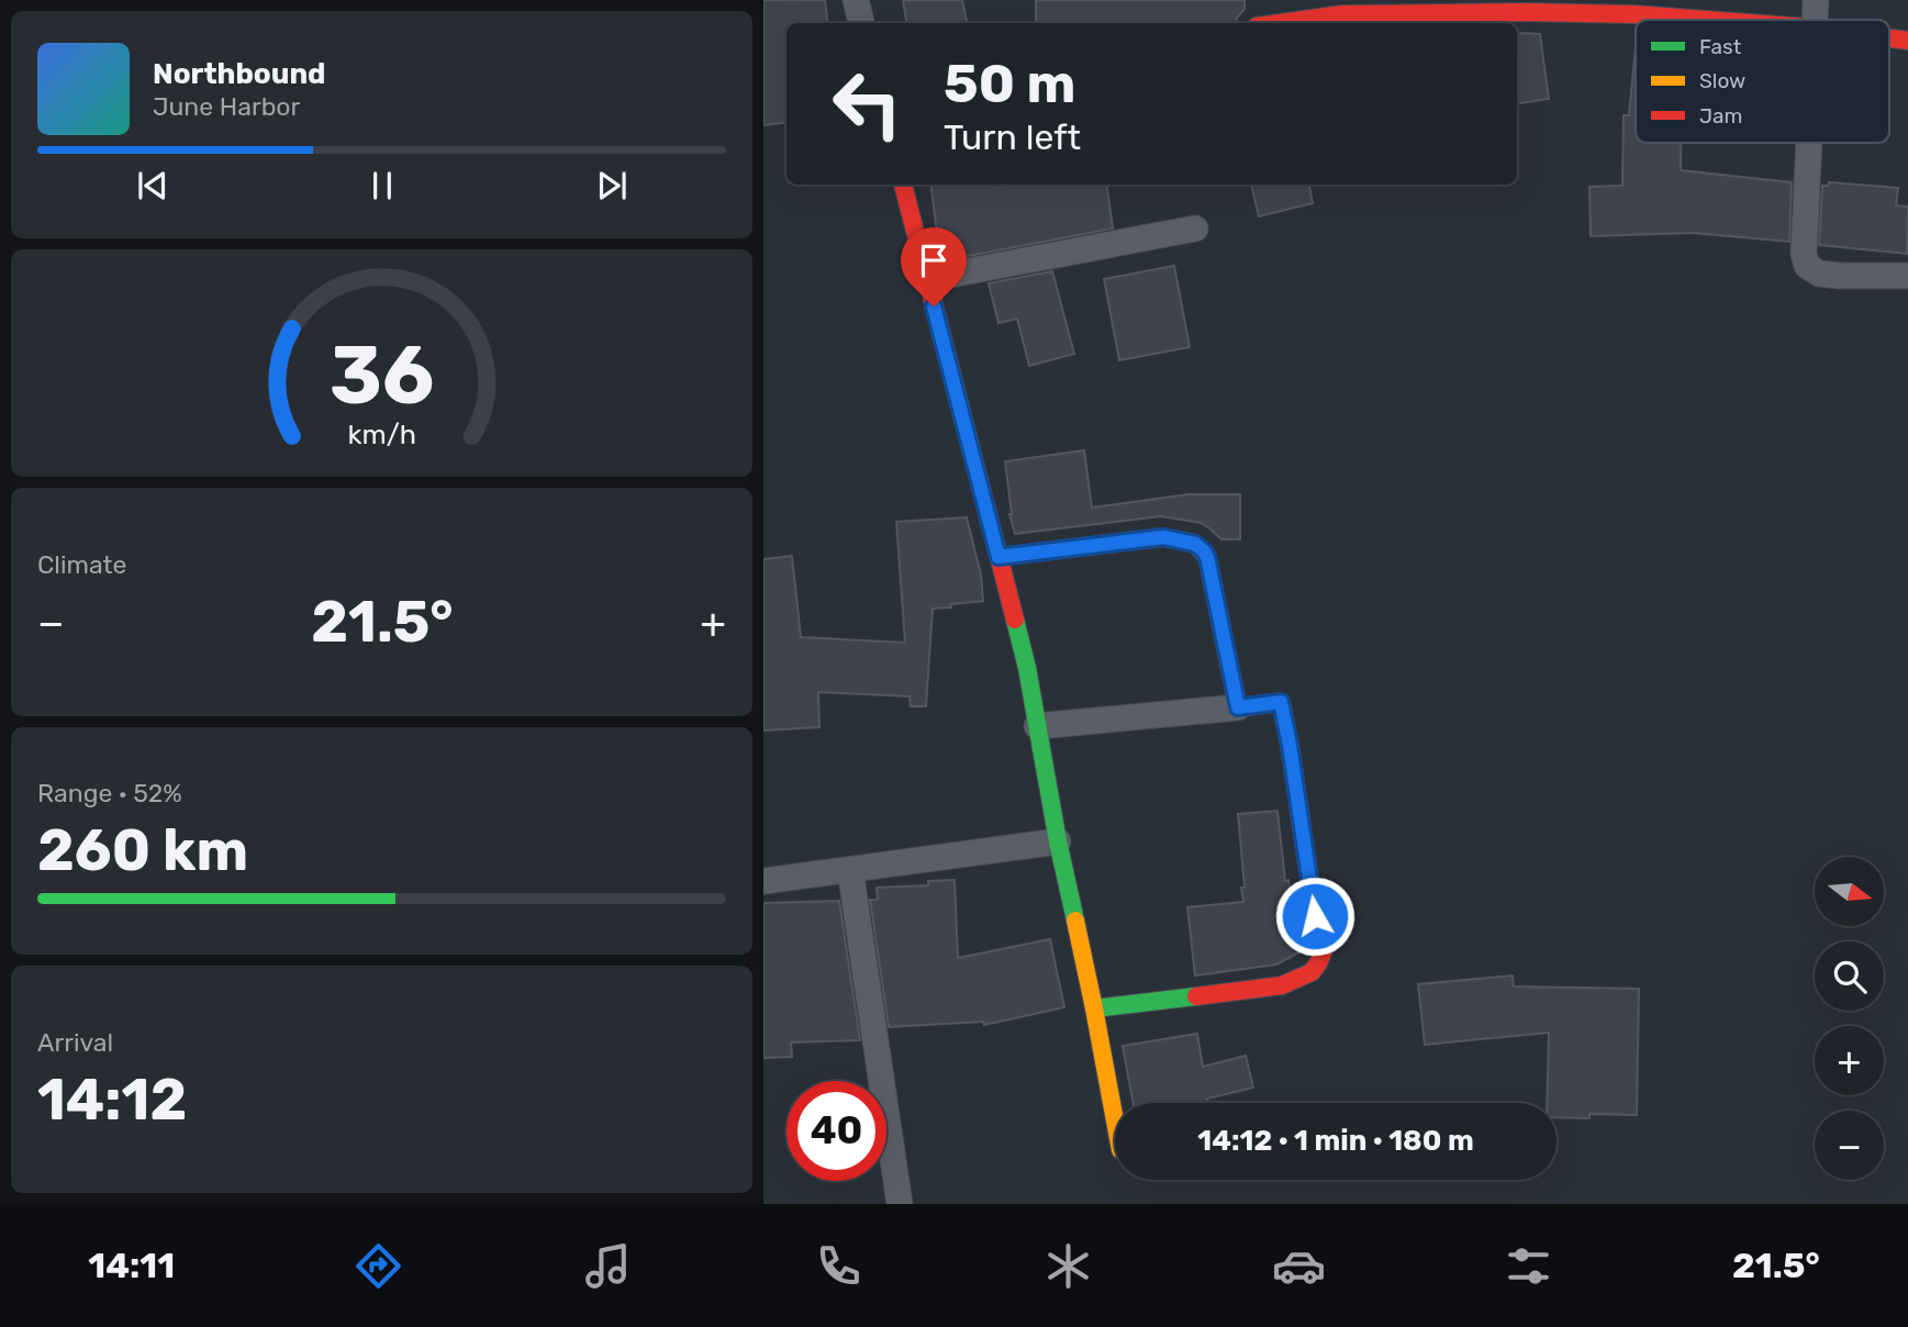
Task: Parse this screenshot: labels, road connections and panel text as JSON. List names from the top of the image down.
{
  "legend": ["Fast", "Slow", "Jam"],
  "north": "right",
  "page": {
    "turn": ["50 m", "Turn left"],
    "song": ["Northbound", "June Harbor"],
    "tile": [
      "Climate",
      ["Range · 52%", "260 km"],
      ["Arrival", "14:12"]
    ],
    "heat": ["−", "21.5°", "+"],
    "map_buttons": ["+", "−"],
    "limit": "40",
    "trip": "14:12 · 1 min · 180 m",
    "tabs": ["14:11", "21.5°"],
    "gauge": ["36", "km/h"]
  }
}
